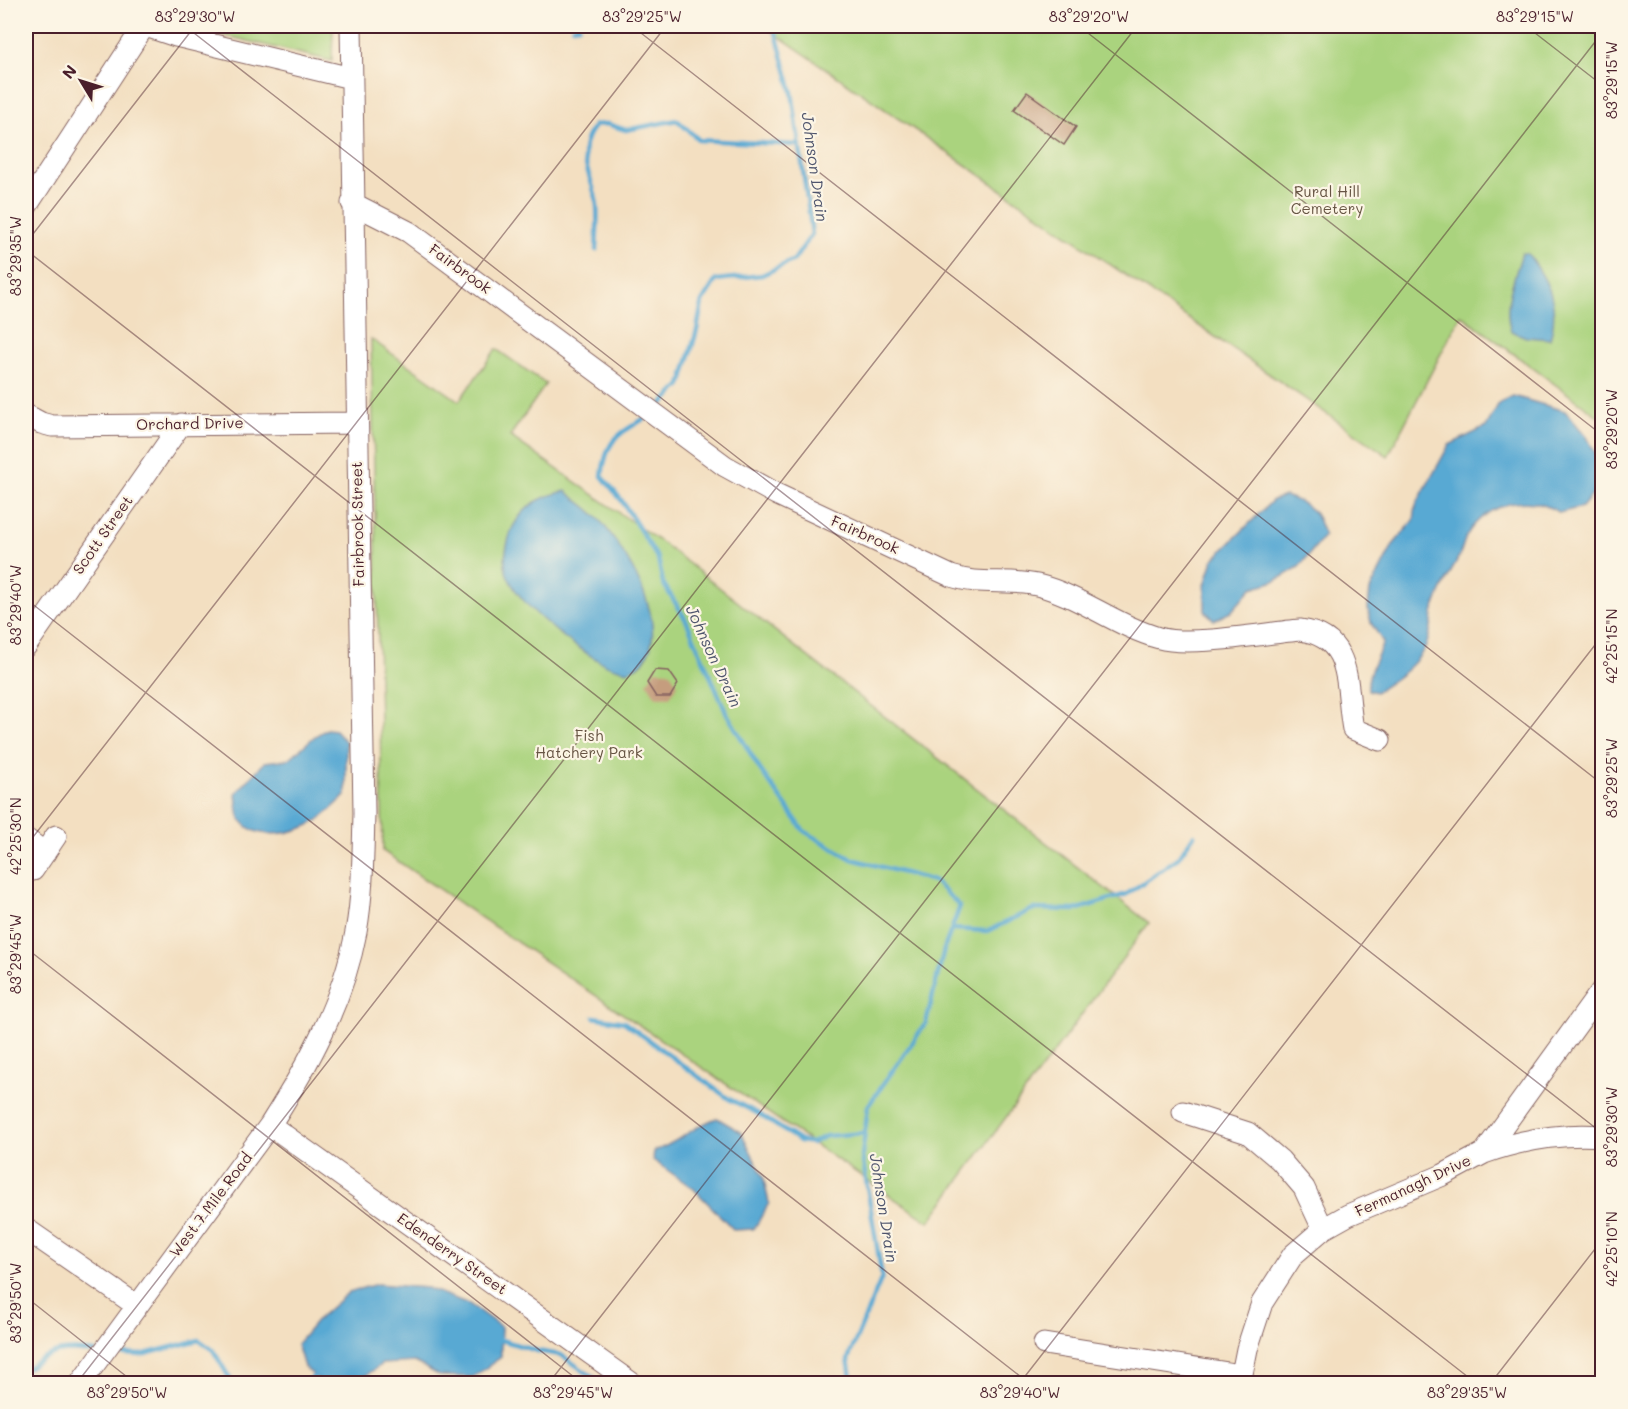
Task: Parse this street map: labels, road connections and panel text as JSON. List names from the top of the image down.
{
  "streets": {
    "street": [
      "Fairbrook",
      "Orchard Drive",
      "Fairbrook Street",
      "Scott Street",
      "Fermanagh Drive",
      "West 7 Mile Road",
      "Edenderry Street"
    ]
  },
  "crossings": [
    ["Fairbrook", "Fairbrook Street"],
    ["Orchard Drive", "Fairbrook Street"],
    ["Orchard Drive", "Scott Street"],
    ["Fairbrook Street", "West 7 Mile Road"],
    ["West 7 Mile Road", "Edenderry Street"]
  ],
  "water": ["Johnson Drain"],
  "parks": ["Rural Hill Cemetery", "Fish Hatchery Park"],
  "north": "top left",
  "coordinates": [
    "83°29'30\"W",
    "83°29'25\"W",
    "83°29'20\"W",
    "83°29'15\"W",
    "83°29'35\"W",
    "83°29'40\"W",
    "42°25'15\"N",
    "42°25'30\"N",
    "83°29'45\"W",
    "42°25'10\"N",
    "83°29'50\"W"
  ]
}
